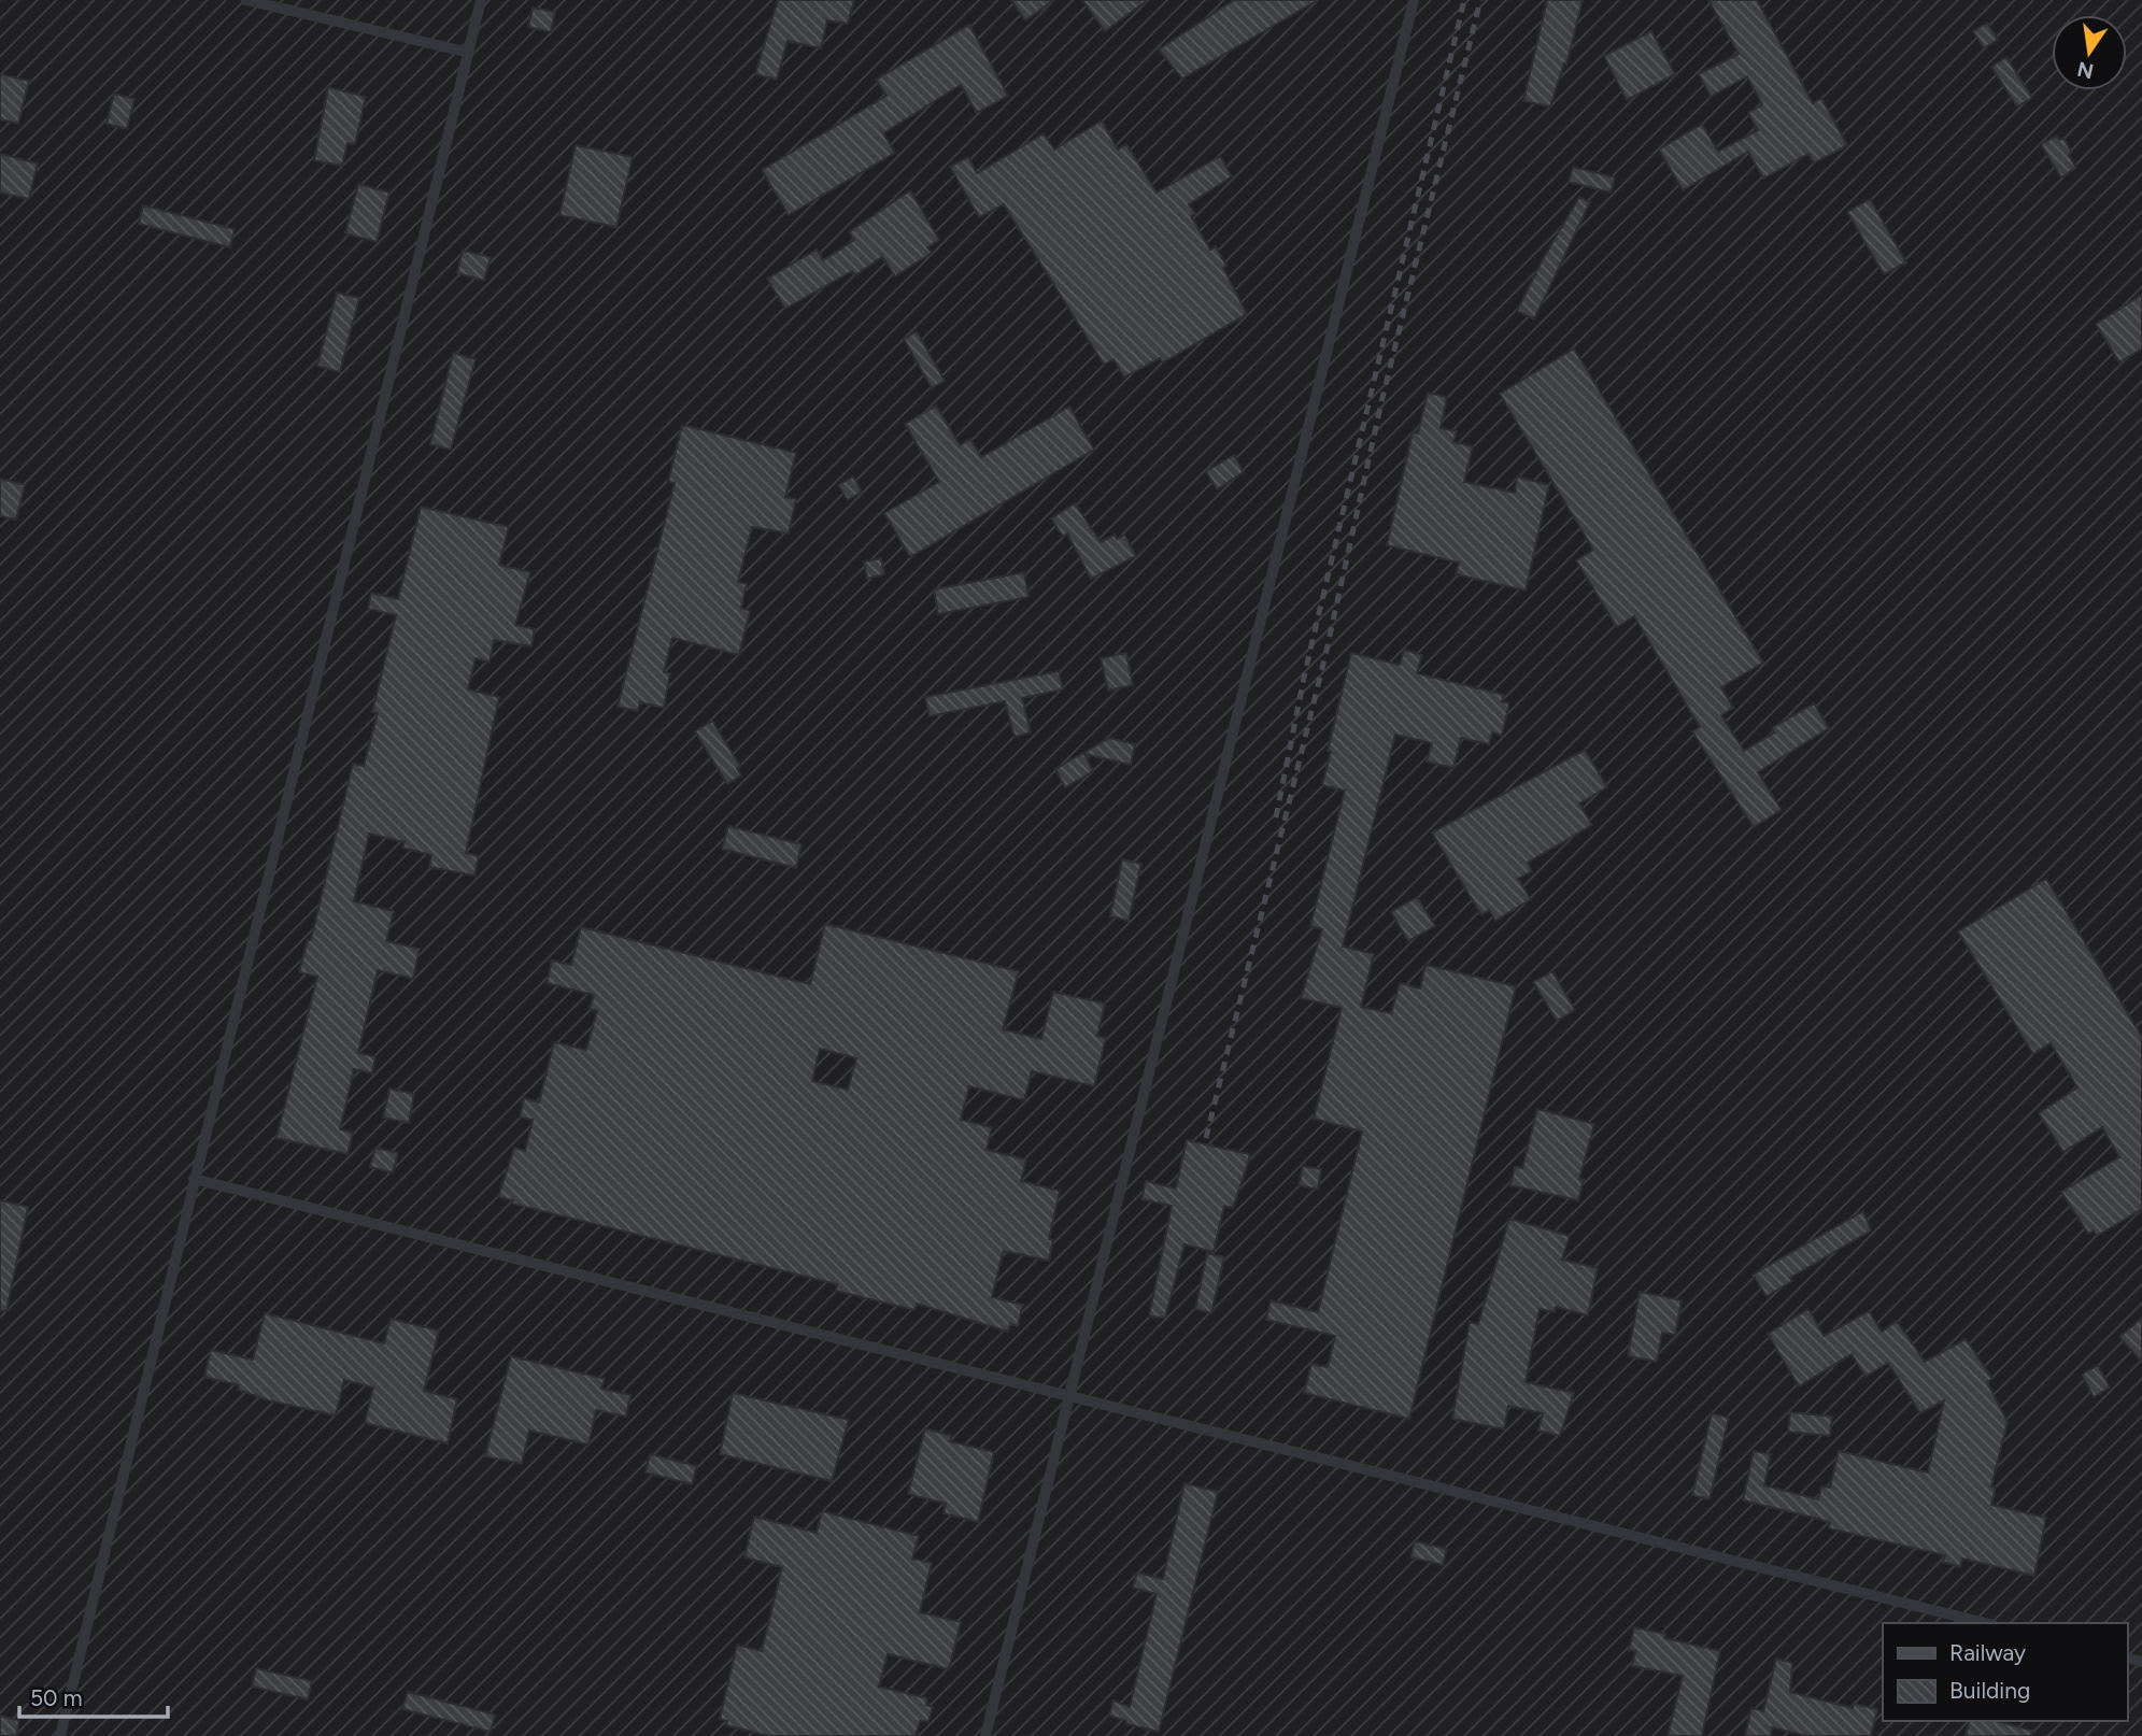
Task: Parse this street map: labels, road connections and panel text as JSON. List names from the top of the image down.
{
  "legend": ["Railway", "Building"],
  "scale_bar": "50 m",
  "north": "bottom"
}
